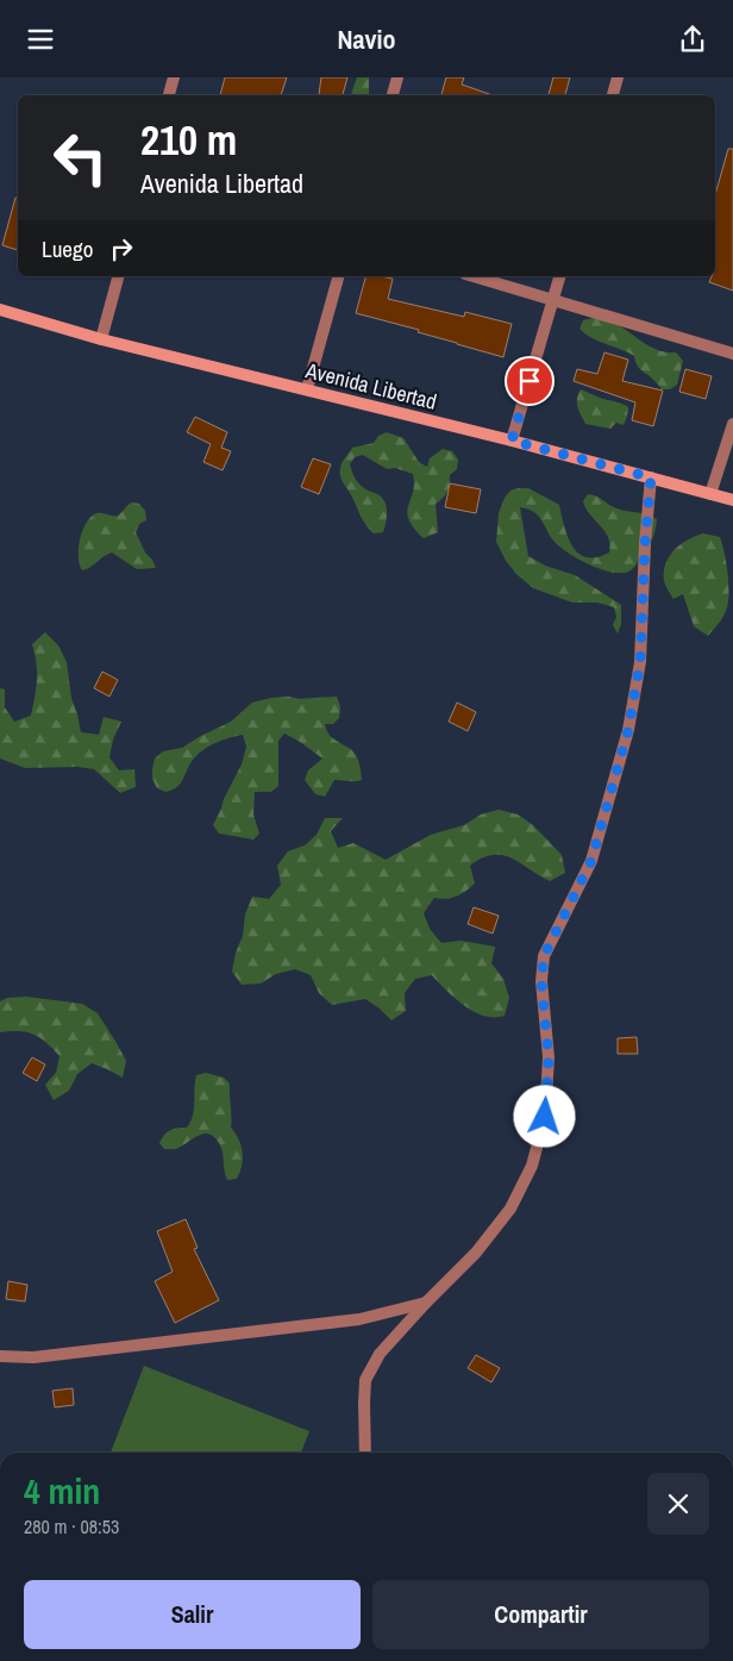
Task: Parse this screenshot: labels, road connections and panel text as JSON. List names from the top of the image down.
{
  "streets": {
    "main road": ["Avenida Libertad"]
  },
  "page": {
    "header": "Navio",
    "turn": ["210 m", "Avenida Libertad"],
    "then": "Luego",
    "heading": ["4 min", "280 m · 08:53"],
    "buttons": ["Salir", "Compartir"]
  }
}
